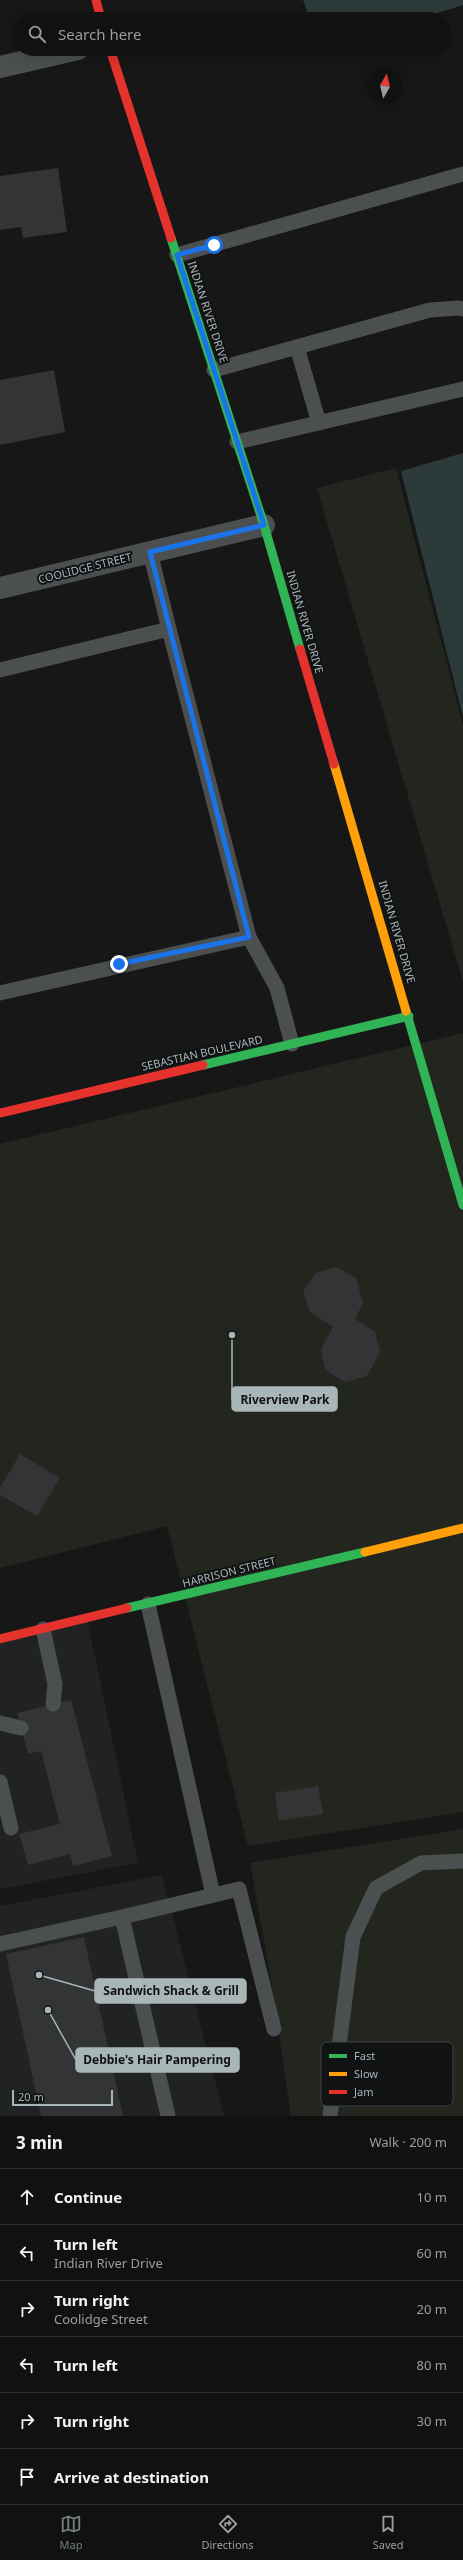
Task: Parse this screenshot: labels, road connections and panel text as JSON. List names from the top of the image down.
{
  "streets": {
    "street": [
      "INDIAN RIVER DRIVE",
      "COOLIDGE STREET",
      "SEBASTIAN BOULEVARD",
      "HARRISON STREET"
    ]
  },
  "crossings": [
    ["INDIAN RIVER DRIVE", "COOLIDGE STREET"],
    ["INDIAN RIVER DRIVE", "SEBASTIAN BOULEVARD"]
  ],
  "places": ["Riverview Park", "Sandwich Shack & Grill", "Debbie's Hair Pampering"],
  "legend": ["Fast", "Slow", "Jam"],
  "scale_bar": "20 m",
  "north": "top",
  "page": {
    "search": "Search here",
    "scale": "20 m",
    "heading": ["3 min", "Walk · 200 m"],
    "list": [
      ["Continue", "10 m"],
      ["Turn left", "Indian River Drive", "60 m"],
      ["Turn right", "Coolidge Street", "20 m"],
      ["Turn left", "80 m"],
      ["Turn right", "30 m"],
      "Arrive at destination"
    ],
    "nav": ["Map", "Directions", "Saved"]
  }
}
